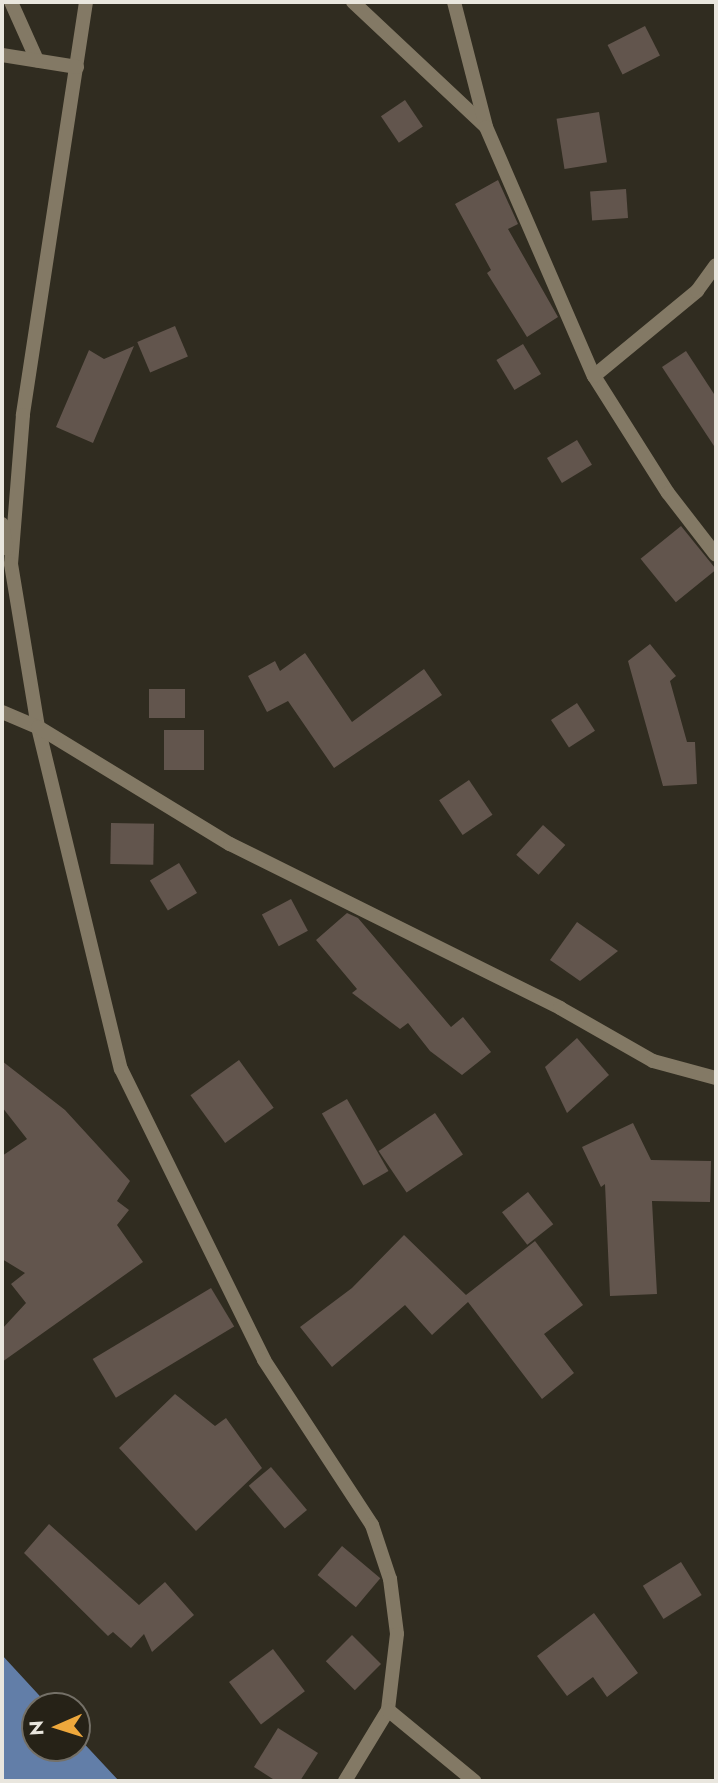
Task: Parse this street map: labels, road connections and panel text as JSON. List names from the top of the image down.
{
  "north": "left"
}
